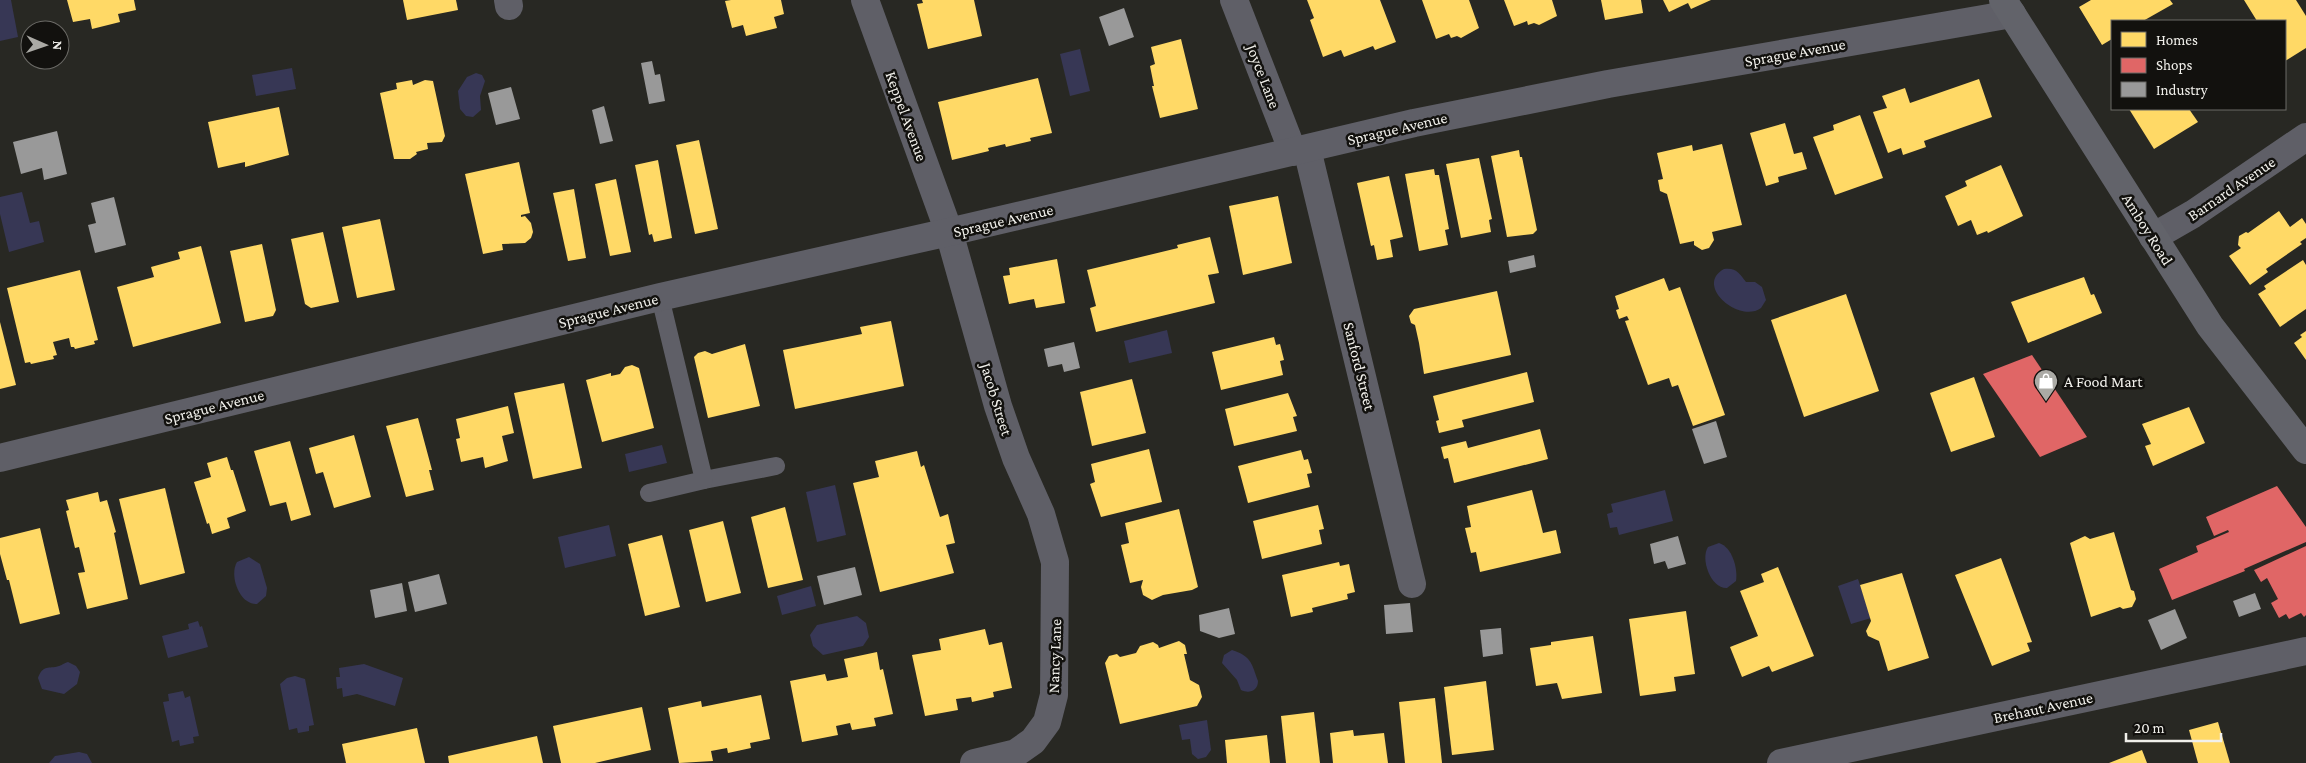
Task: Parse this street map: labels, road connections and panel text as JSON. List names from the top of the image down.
{
  "streets": {
    "main road": ["Amboy Road"],
    "street": [
      "Sprague Avenue",
      "Joyce Lane",
      "Keppel Avenue",
      "Barnard Avenue",
      "Sanford Street",
      "Jacob Street",
      "Nancy Lane",
      "Brehaut Avenue"
    ]
  },
  "crossings": [
    ["Sprague Avenue", "Joyce Lane"],
    ["Sprague Avenue", "Keppel Avenue"],
    ["Sprague Avenue", "Amboy Road"],
    ["Sprague Avenue", "Sanford Street"],
    ["Sprague Avenue", "Jacob Street"],
    ["Joyce Lane", "Sanford Street"],
    ["Keppel Avenue", "Jacob Street"],
    ["Barnard Avenue", "Amboy Road"],
    ["Jacob Street", "Nancy Lane"]
  ],
  "places": {
    "shop": ["A Food Mart"]
  },
  "legend": ["Homes", "Shops", "Industry"],
  "scale_bar": "20 m",
  "north": "right"
}
